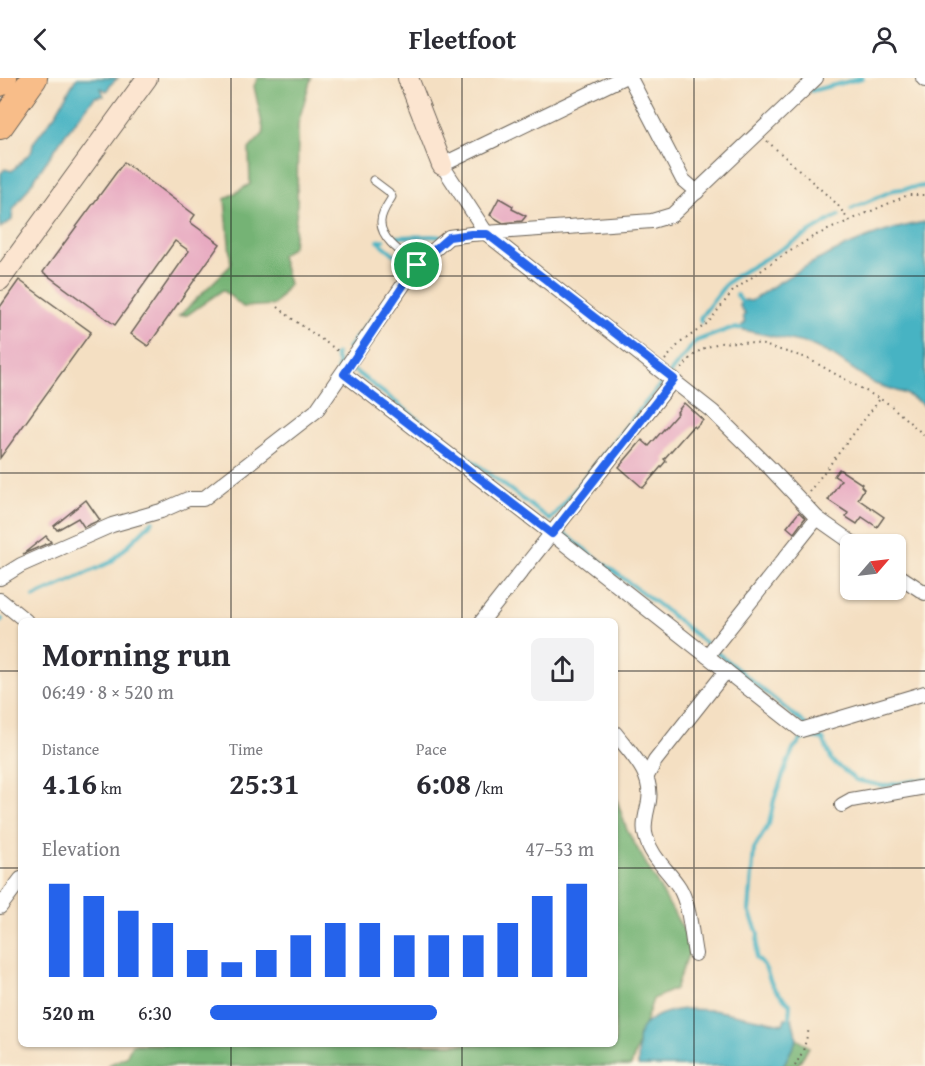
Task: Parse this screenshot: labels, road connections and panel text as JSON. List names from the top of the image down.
{
  "north": "top right",
  "page": {
    "header": "Fleetfoot",
    "heading": ["Morning run", "06:49 · 8 × 520 m"],
    "stats": [
      ["Distance", "4.16 km"],
      ["Time", "25:31"],
      ["Pace", "6:08 /km"]
    ],
    "chart": ["Elevation", "47–53 m"],
    "list": [
      {
        "name": "520 m",
        "note": "6:30"
      }
    ]
  }
}
